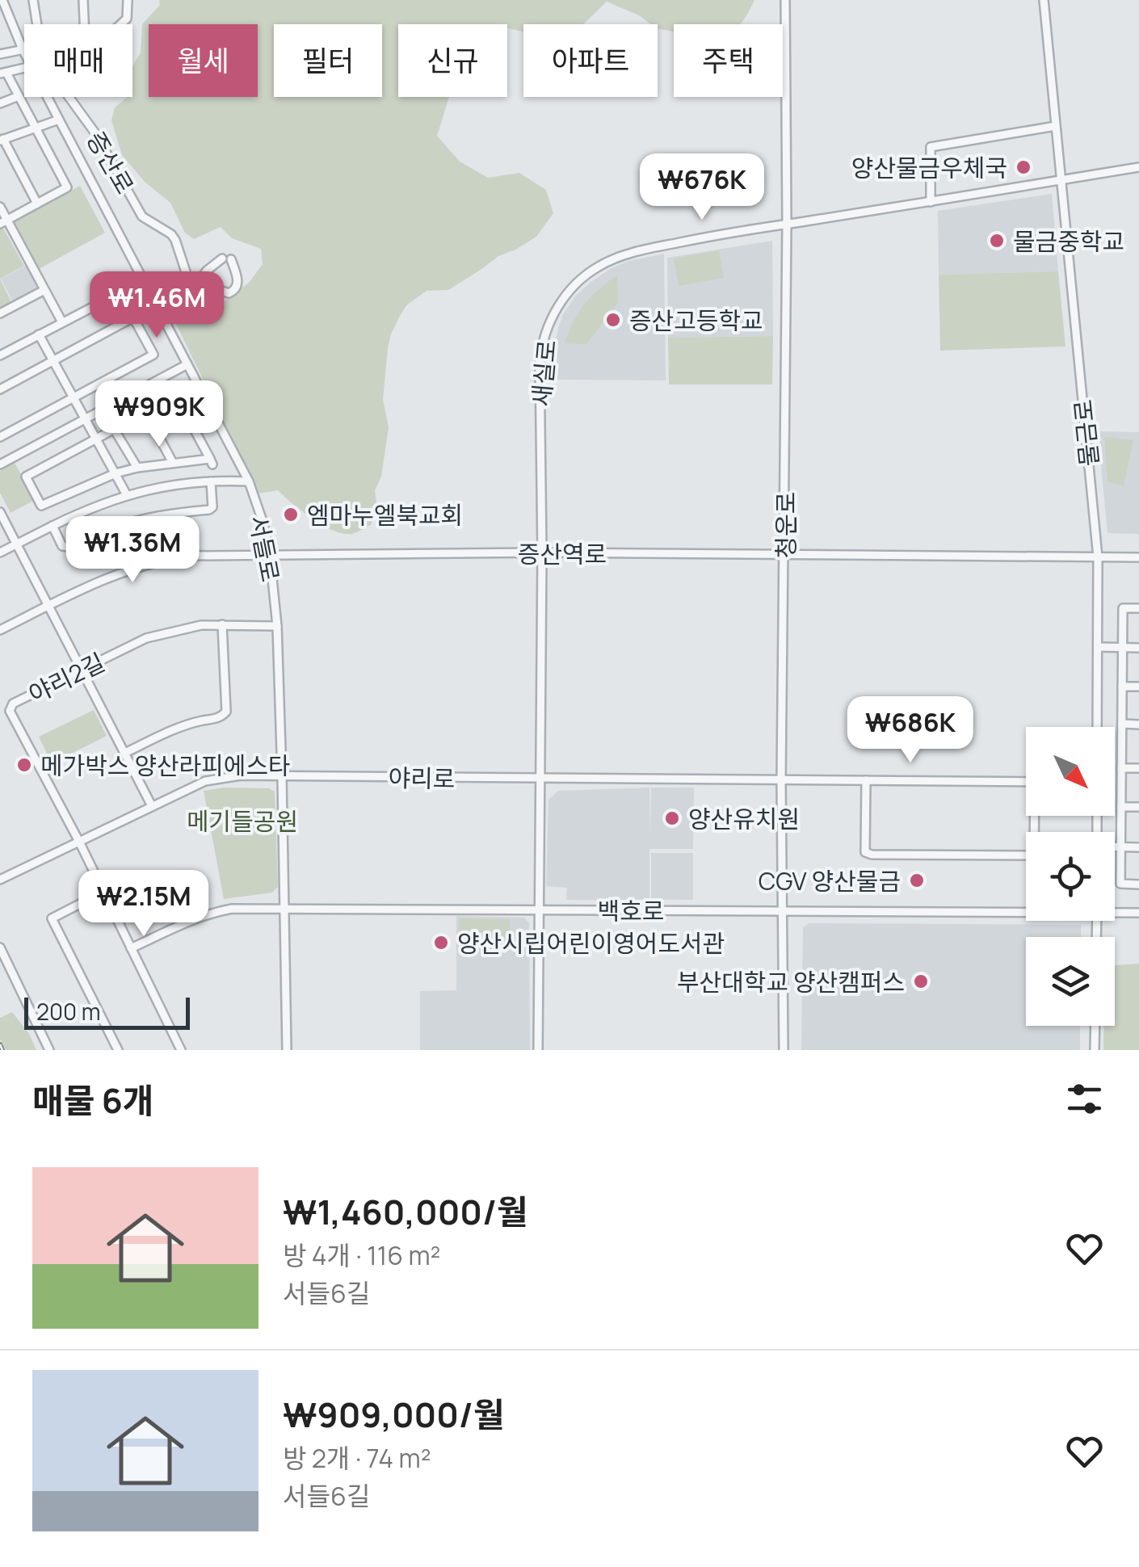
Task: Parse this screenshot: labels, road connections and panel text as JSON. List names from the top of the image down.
{
  "streets": {
    "street": [
      "증산로",
      "새실로",
      "물금로",
      "청운로",
      "서들로",
      "증산역로",
      "야리2길",
      "야리로",
      "백호로"
    ]
  },
  "crossings": [
    ["새실로", "물금로"],
    ["새실로", "청운로"],
    ["새실로", "증산역로"],
    ["새실로", "야리로"],
    ["새실로", "백호로"],
    ["물금로", "증산역로"],
    ["청운로", "증산역로"],
    ["청운로", "야리로"],
    ["청운로", "백호로"],
    ["서들로", "증산역로"],
    ["서들로", "야리2길"],
    ["서들로", "야리로"],
    ["서들로", "백호로"],
    ["야리2길", "야리로"]
  ],
  "parks": ["메기들공원"],
  "places": [
    "양산물금우체국",
    "물금중학교",
    "증산고등학교",
    "엠마누엘북교회",
    "메가박스 양산라피에스타",
    "양산유치원",
    "CGV 양산물금",
    "양산시립어린이영어도서관",
    "부산대학교 양산캠퍼스"
  ],
  "scale_bar": "200 m",
  "north": "bottom right",
  "page": {
    "chip": [
      "매매",
      "월세",
      "필터",
      "신규",
      "아파트",
      "주택"
    ],
    "price": [
      "₩676K",
      "₩1.46M",
      "₩909K",
      "₩1.36M",
      "₩686K",
      "₩2.15M"
    ],
    "scale": "200 m",
    "heading": "매물 6개",
    "list": [
      {
        "name": "₩1,460,000/월",
        "note": "방 4개 · 116 m² · 서들6길"
      },
      {
        "name": "₩909,000/월",
        "note": "방 2개 · 74 m² · 서들6길"
      }
    ]
  }
}
